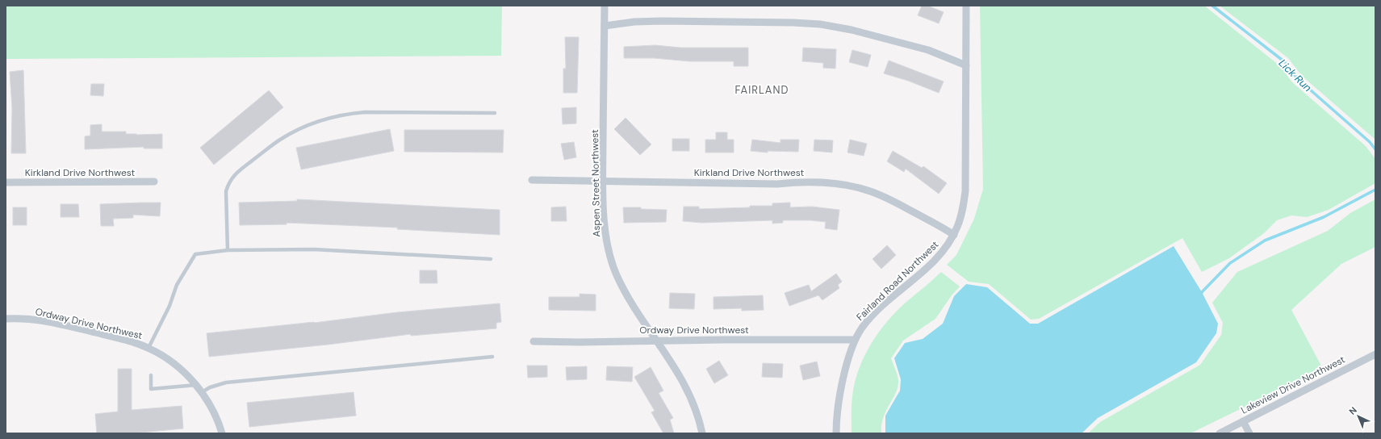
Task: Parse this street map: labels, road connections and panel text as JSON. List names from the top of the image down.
{
  "streets": {
    "street": [
      "Kirkland Drive Northwest",
      "Aspen Street Northwest",
      "Fairland Road Northwest",
      "Ordway Drive Northwest",
      "Lakeview Drive Northwest"
    ]
  },
  "crossings": [
    ["Kirkland Drive Northwest", "Aspen Street Northwest"],
    ["Kirkland Drive Northwest", "Fairland Road Northwest"],
    ["Aspen Street Northwest", "Ordway Drive Northwest"],
    ["Fairland Road Northwest", "Ordway Drive Northwest"]
  ],
  "districts": ["FAIRLAND"],
  "water": ["Lick Run"],
  "north": "top left"
}
